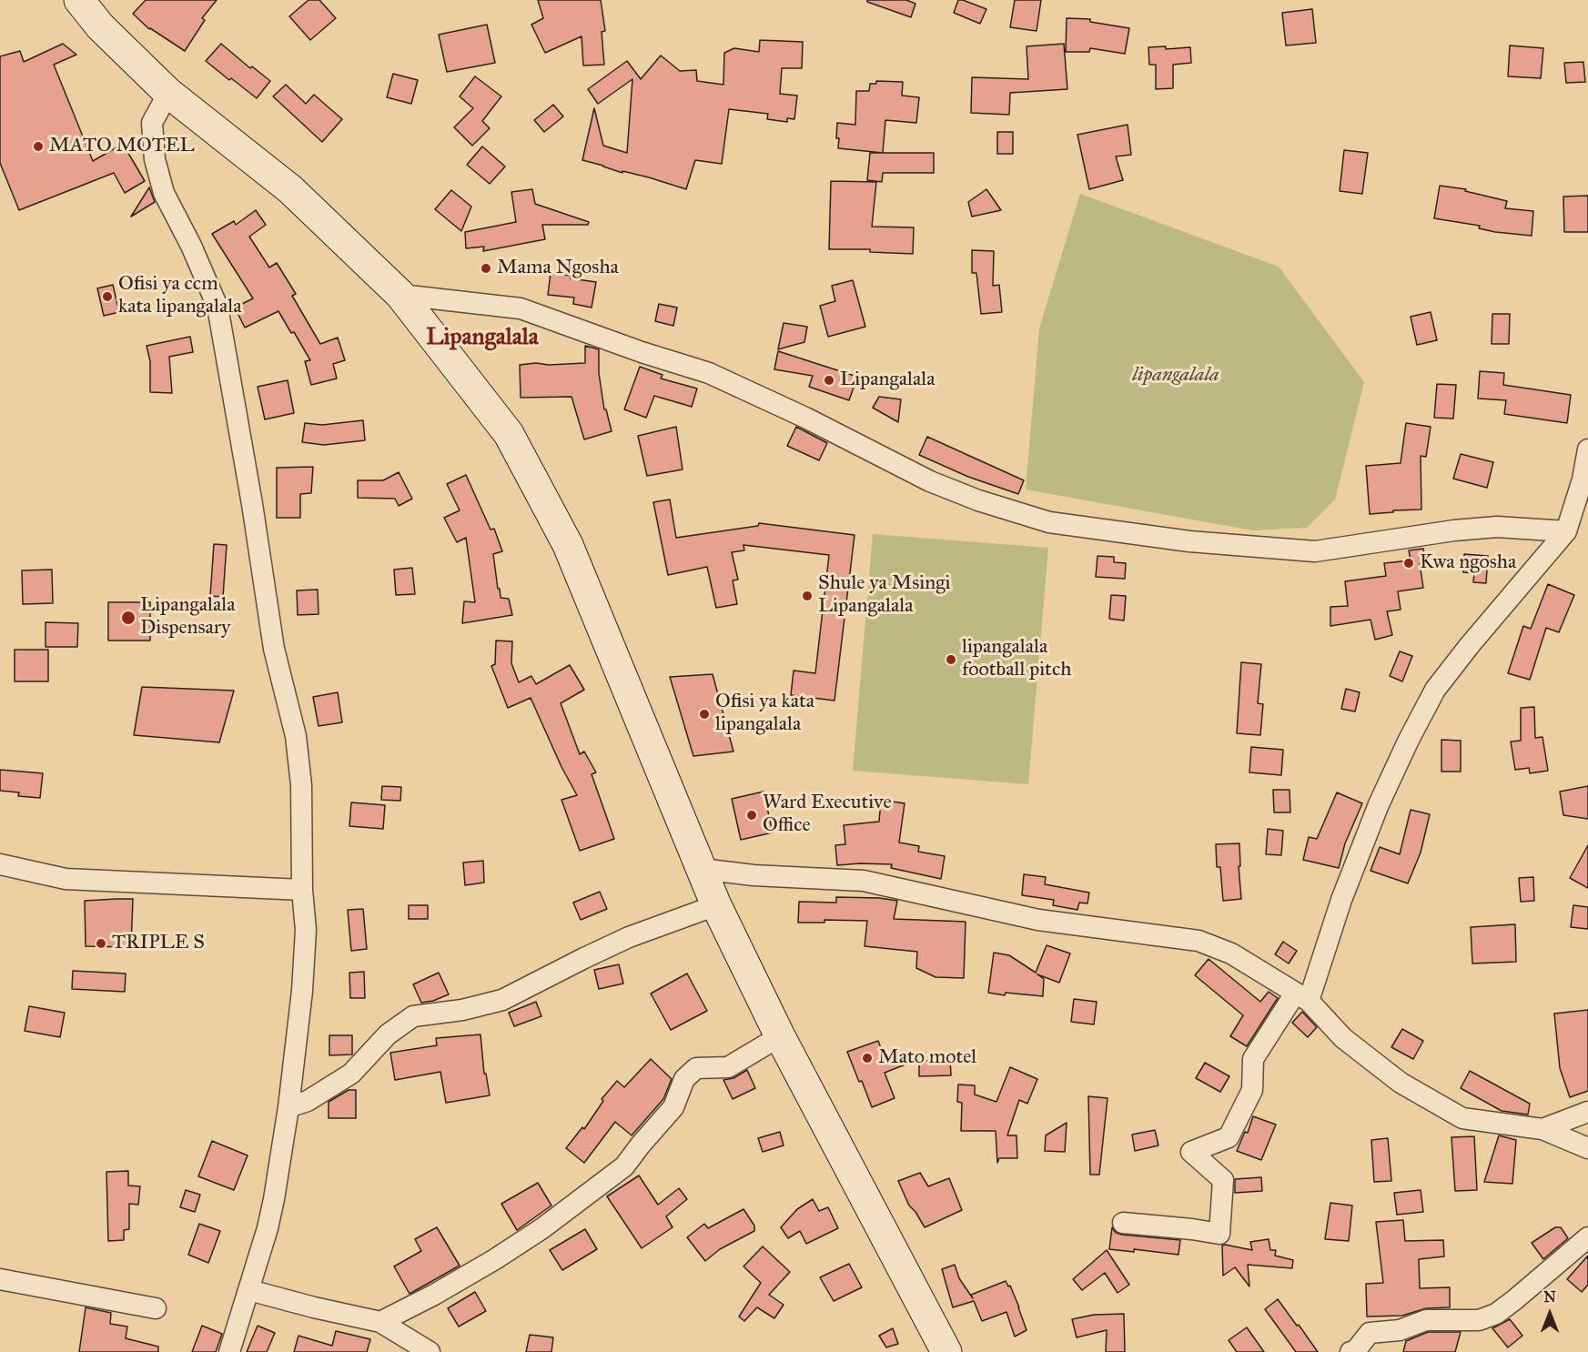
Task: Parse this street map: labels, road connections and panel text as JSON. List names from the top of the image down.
{
  "districts": ["Lipangalala"],
  "parks": ["lipangalala"],
  "places": [
    "MATO MOTEL",
    "Mama Ngosha",
    "Ofisi ya ccm kata lipangalala",
    "Lipangalala",
    "Kwa ngosha",
    "Shule ya Msingi Lipangalala",
    "Lipangalala Dispensary",
    "lipangalala football pitch",
    "Ofisi ya kata lipangalala",
    "Ward Executive Office",
    "TRIPLE S",
    "Mato motel"
  ],
  "north": "top"
}
